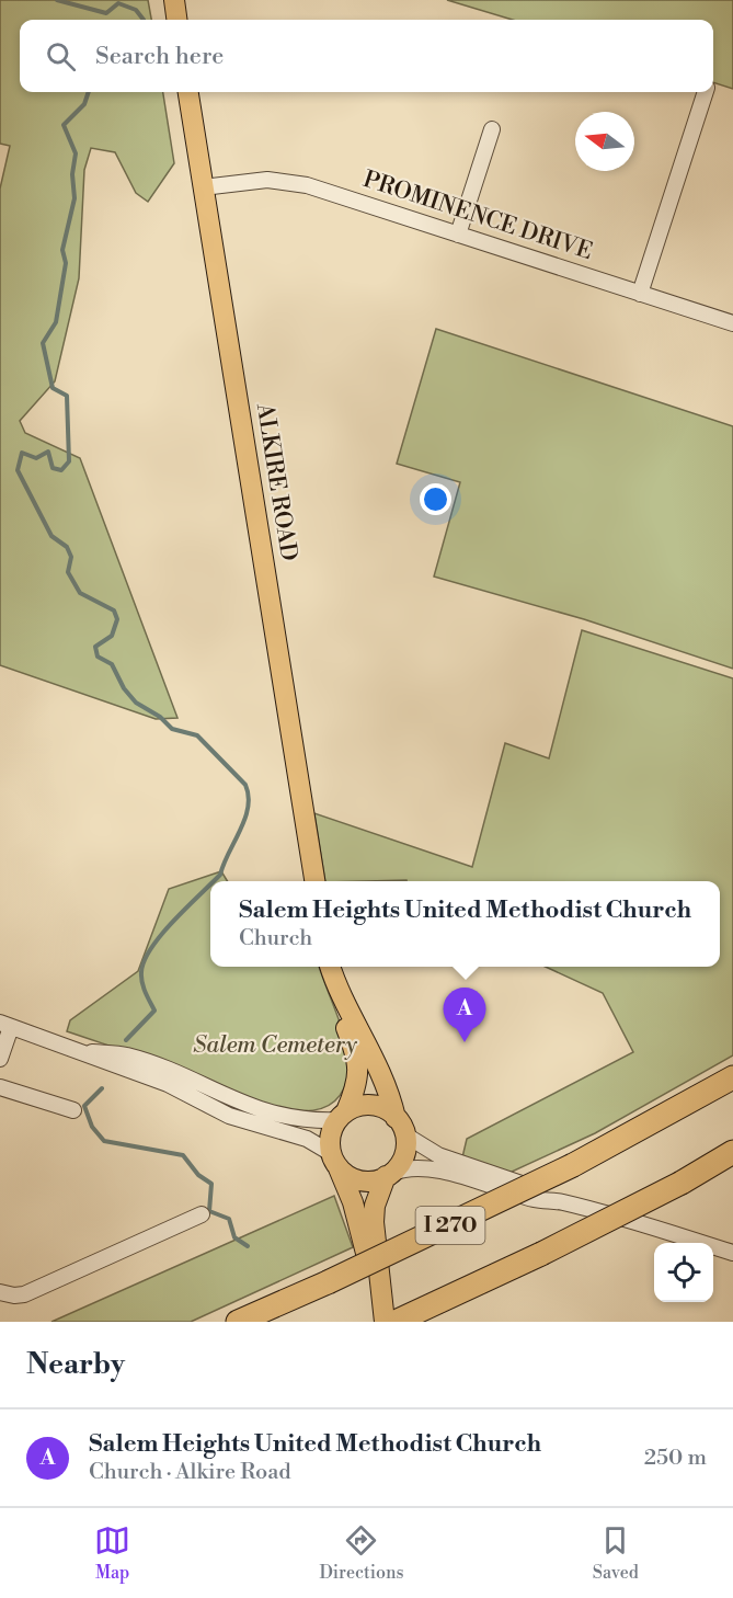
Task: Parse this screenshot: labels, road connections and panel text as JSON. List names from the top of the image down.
{
  "streets": {
    "highway": ["I 270"],
    "main road": ["ALKIRE ROAD"],
    "street": ["PROMINENCE DRIVE"]
  },
  "crossings": [
    ["PROMINENCE DRIVE", "ALKIRE ROAD"]
  ],
  "parks": ["Salem Cemetery"],
  "north": "left",
  "page": {
    "search": "Search here",
    "popup": ["Salem Heights United Methodist Church", "Church"],
    "pins": "A",
    "heading": "Nearby",
    "list": [
      {
        "mark": "A",
        "name": "Salem Heights United Methodist Church",
        "note": "Church · Alkire Road",
        "value": "250 m"
      }
    ],
    "nav": ["Map", "Directions", "Saved"]
  }
}
